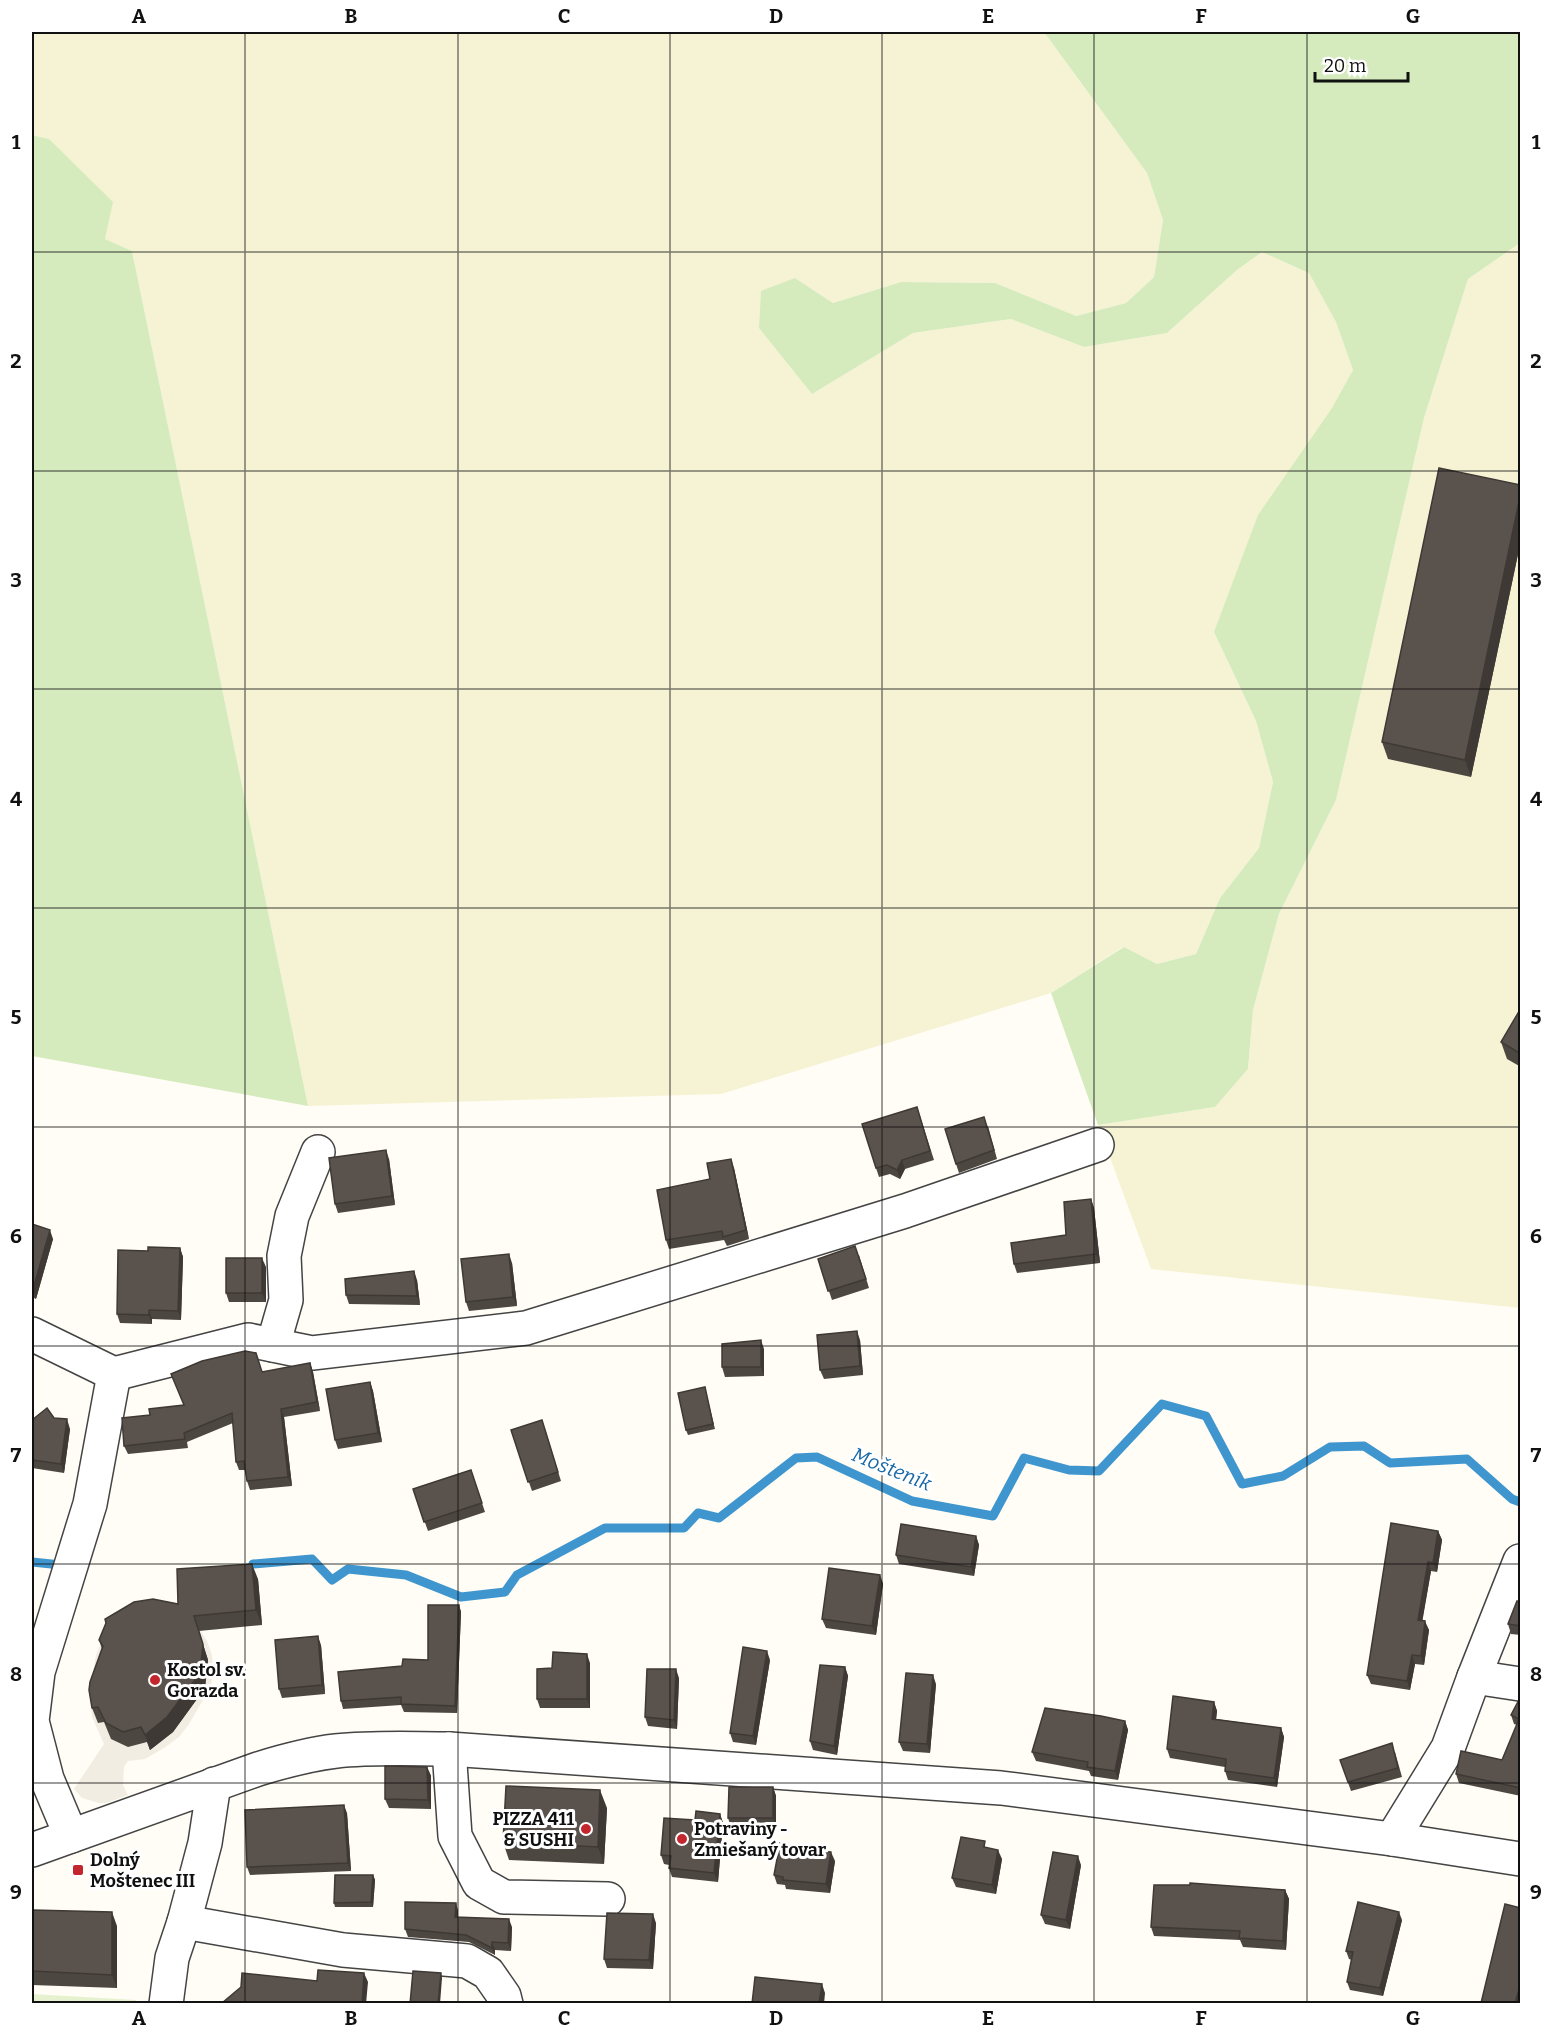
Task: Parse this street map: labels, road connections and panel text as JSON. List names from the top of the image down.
{
  "water": ["Mošteník"],
  "places": {
    "other": ["Kostol sv. Gorazda", "PIZZA 411 & SUSHI", "Potraviny - Zmiešaný tovar"],
    "transit": ["Dolný Moštenec III"]
  },
  "scale_bar": "20 m",
  "grid": {
    "columns": [
      "A",
      "B",
      "C",
      "D",
      "E",
      "F",
      "G"
    ],
    "rows": [
      "1",
      "2",
      "3",
      "4",
      "5",
      "6",
      "7",
      "8",
      "9"
    ]
  }
}
